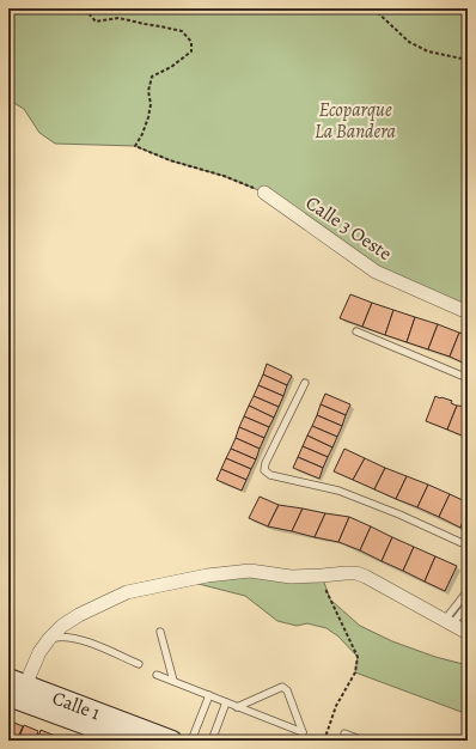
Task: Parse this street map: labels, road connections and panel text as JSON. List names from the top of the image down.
{
  "streets": {
    "main road": ["Calle 1"],
    "street": ["Calle 3 Oeste"]
  },
  "parks": ["Ecoparque La Bandera"]
}
